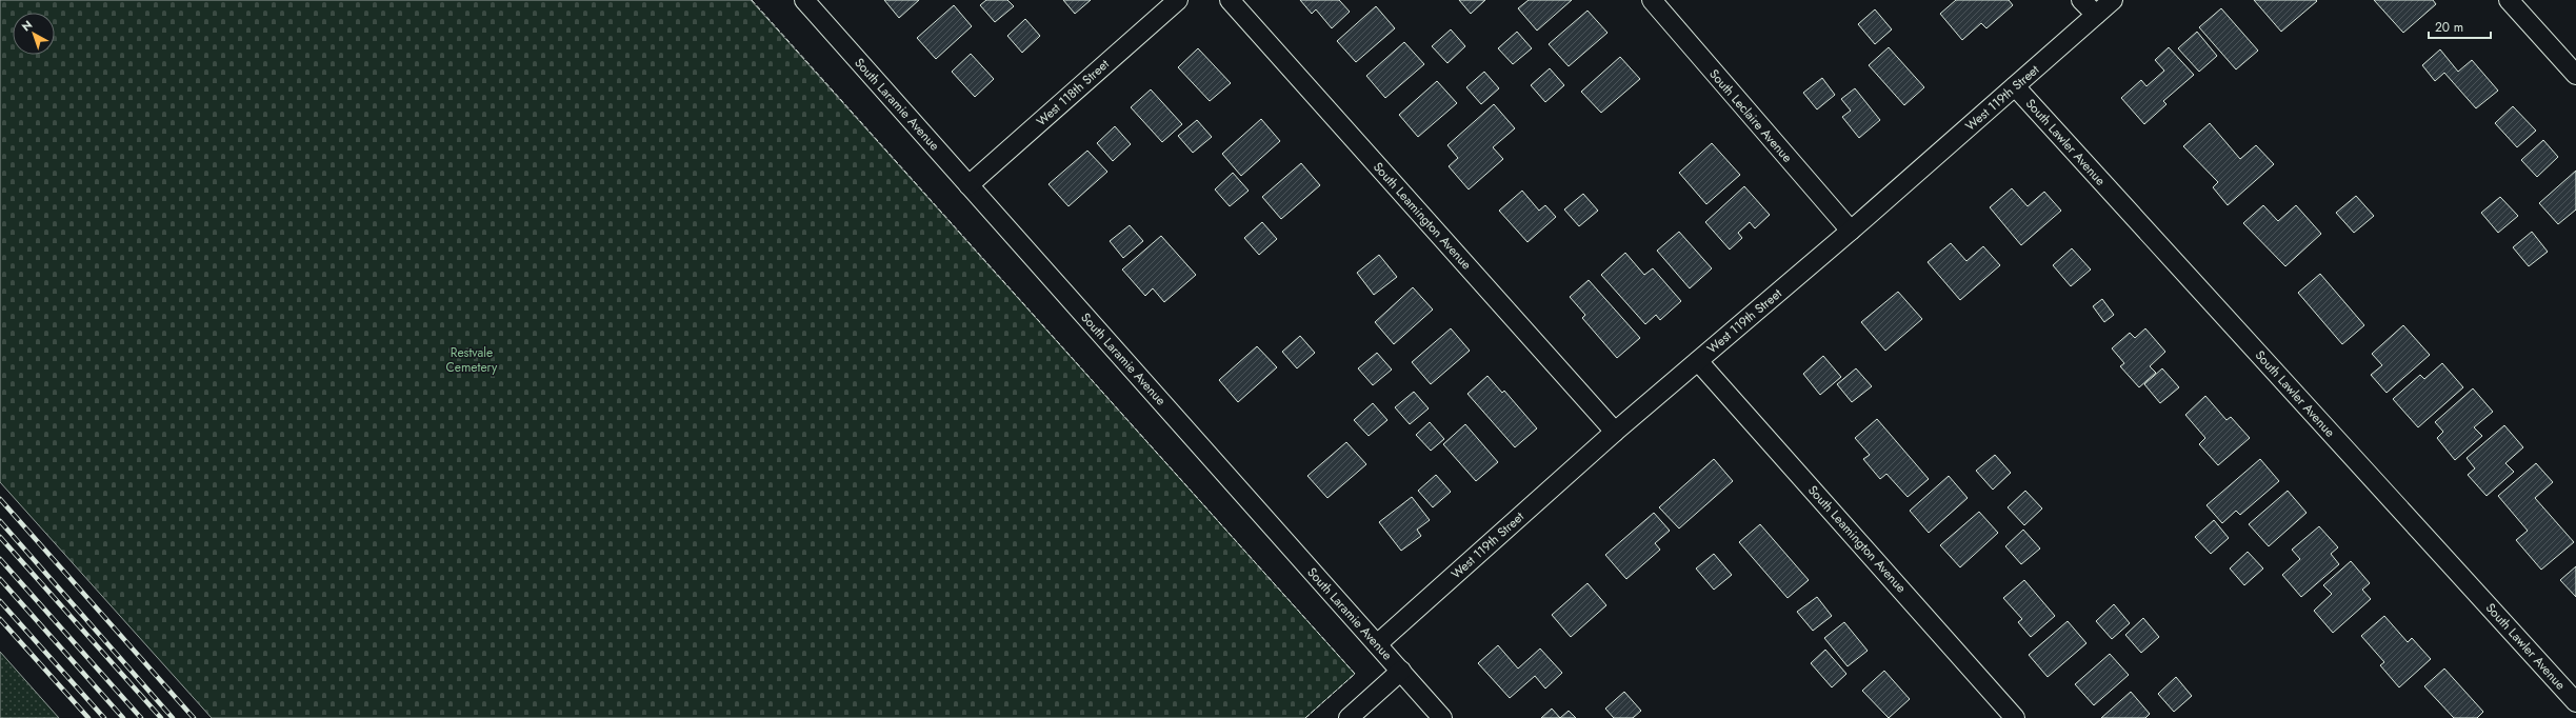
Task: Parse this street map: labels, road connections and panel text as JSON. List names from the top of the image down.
{
  "streets": {
    "street": [
      "West 118th Street",
      "West 119th Street",
      "South Laramie Avenue",
      "South Leclaire Avenue",
      "South Lawler Avenue",
      "South Leamington Avenue"
    ]
  },
  "crossings": [
    ["West 118th Street", "South Laramie Avenue"],
    ["West 119th Street", "South Laramie Avenue"],
    ["West 119th Street", "South Leclaire Avenue"],
    ["West 119th Street", "South Lawler Avenue"],
    ["West 119th Street", "South Leamington Avenue"]
  ],
  "parks": ["Restvale Cemetery"],
  "scale_bar": "20 m",
  "north": "top left"
}
